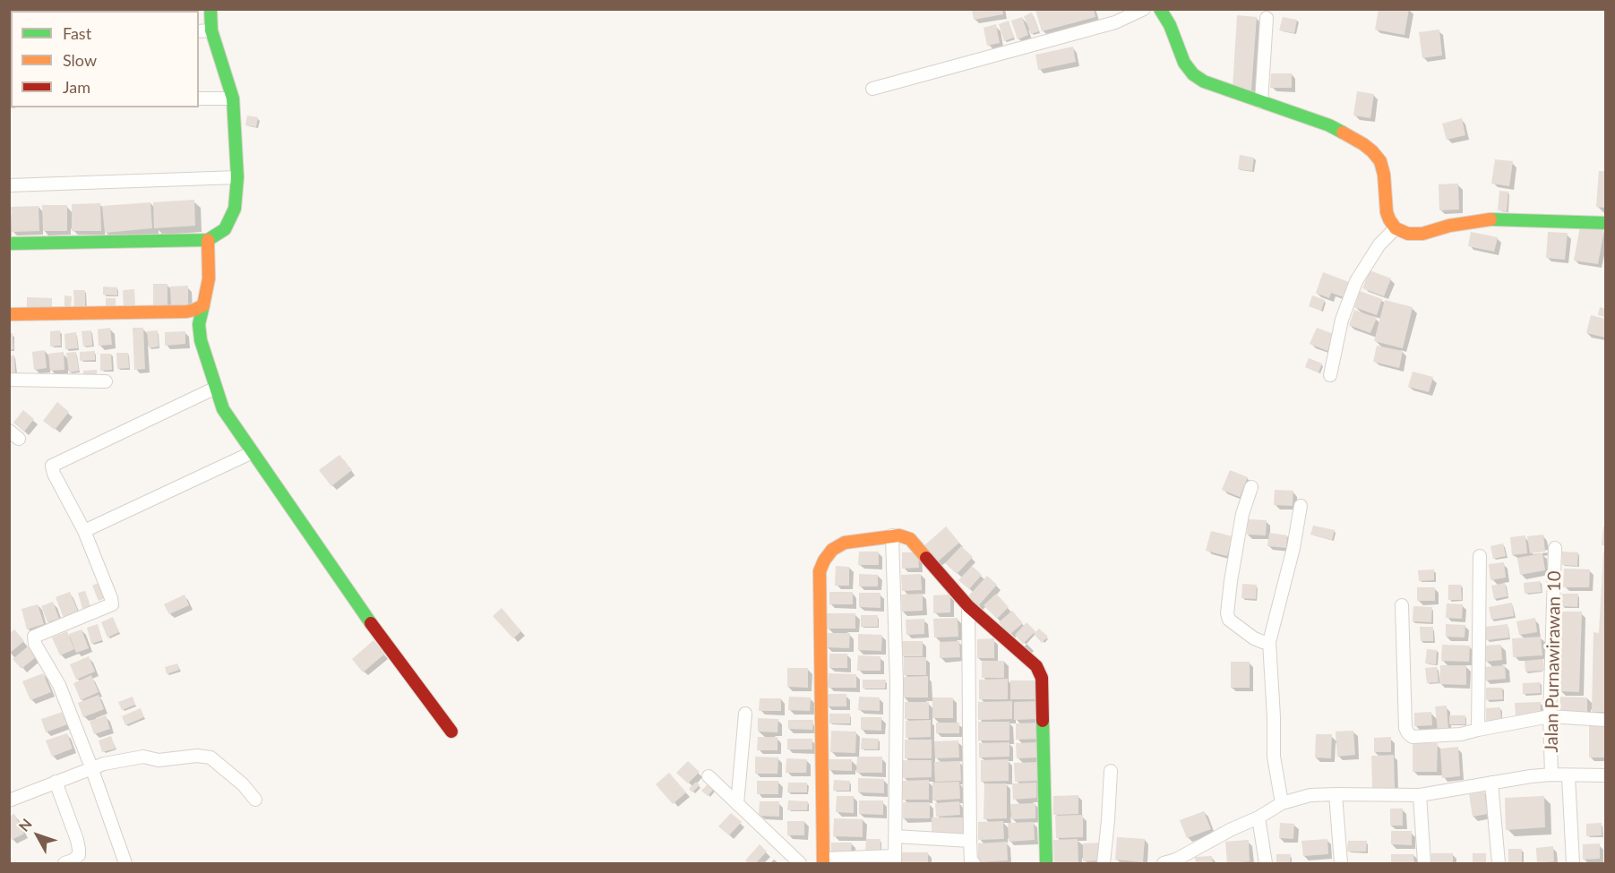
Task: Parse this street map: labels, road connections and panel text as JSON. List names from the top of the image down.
{
  "streets": {
    "street": ["Jalan Purnawirawan 10"]
  },
  "legend": ["Fast", "Slow", "Jam"],
  "north": "top left"
}
